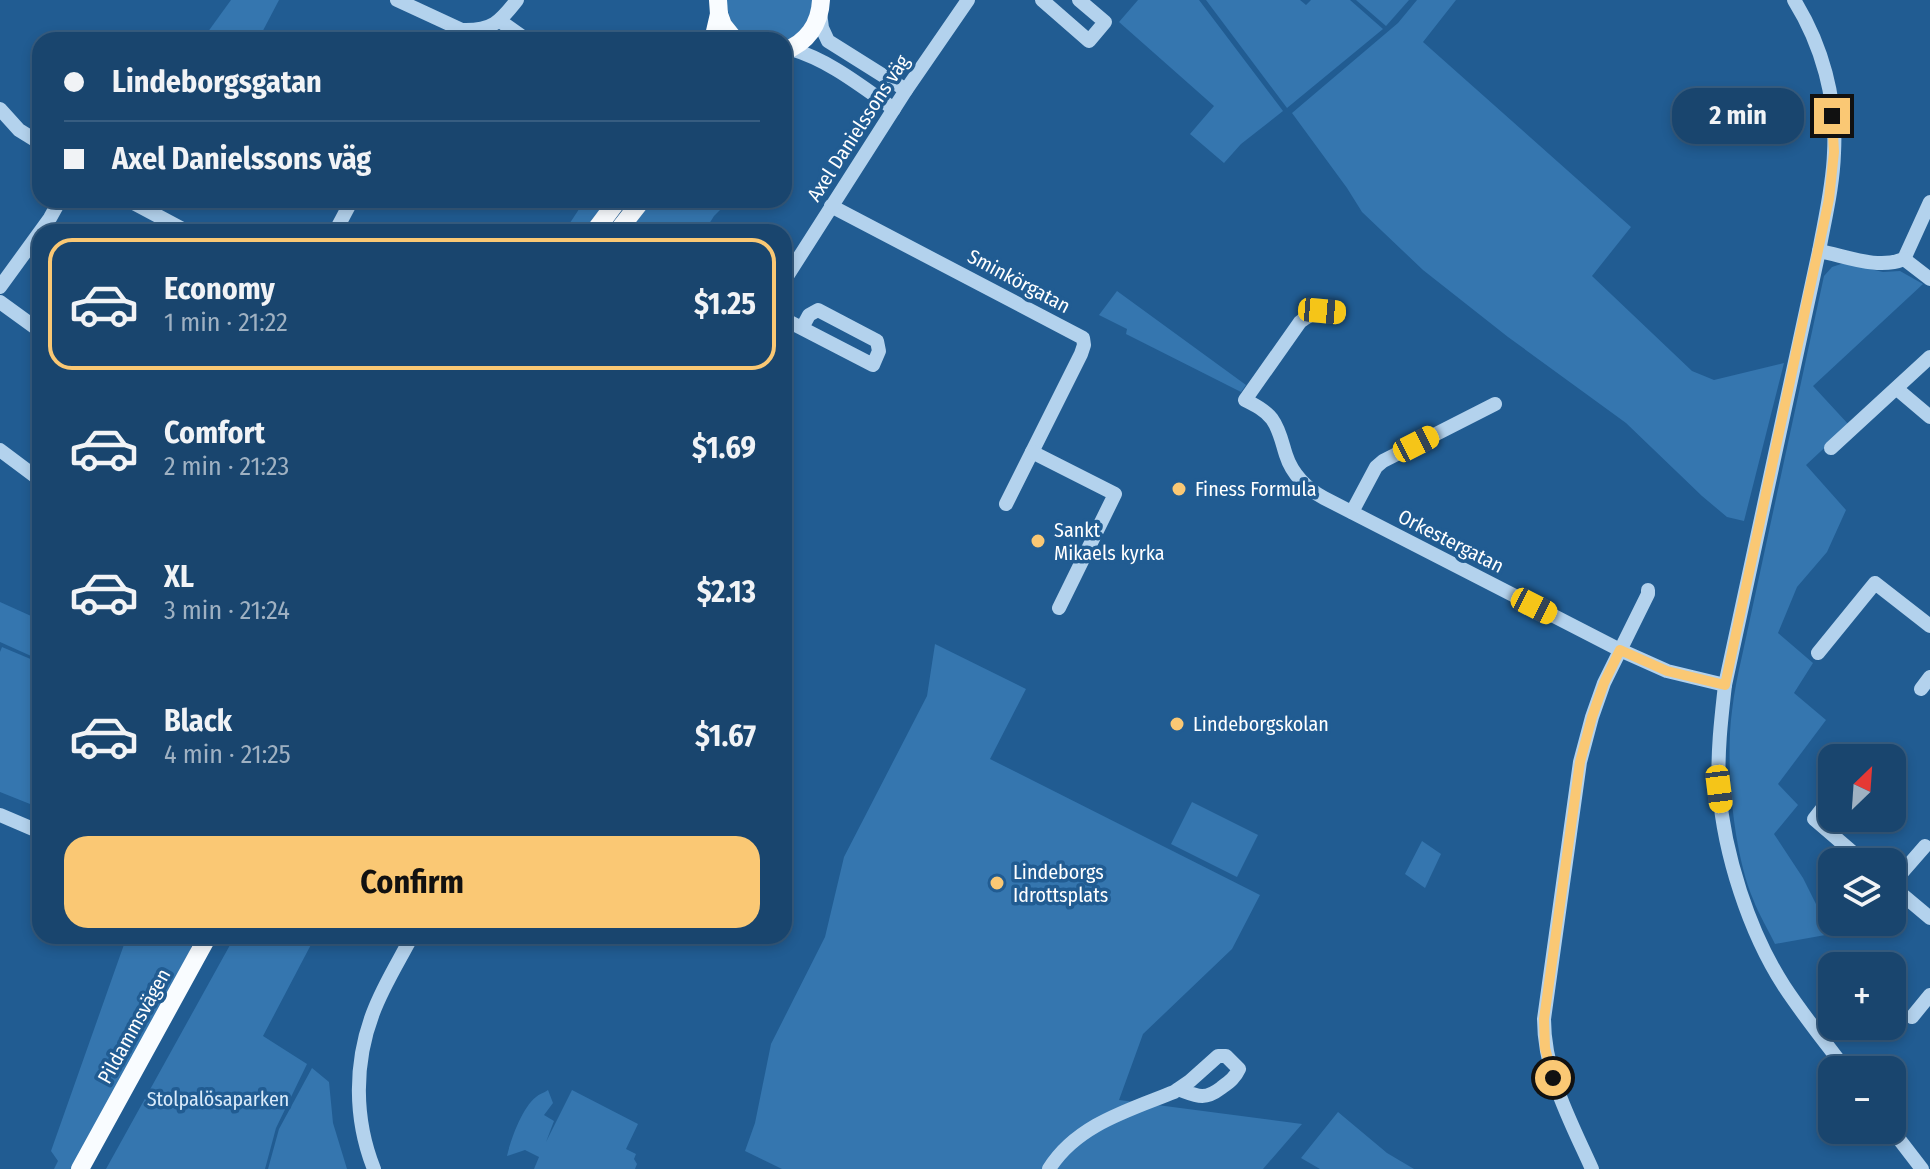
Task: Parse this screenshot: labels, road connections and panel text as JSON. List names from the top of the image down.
{
  "streets": {
    "main road": ["Pildammsvägen"],
    "street": ["Axel Danielssons väg", "Sminkörgatan", "Orkestergatan"]
  },
  "crossings": [
    ["Axel Danielssons väg", "Sminkörgatan"]
  ],
  "parks": ["Stolpalösaparken"],
  "places": [
    "Finess Formula",
    "Sankt Mikaels kyrka",
    "Lindeborgskolan",
    "Lindeborgs Idrottsplats"
  ],
  "north": "top right",
  "page": {
    "banner": ["Lindeborgsgatan", "Axel Danielssons väg"],
    "bubble": "2 min",
    "list": [
      {
        "name": "Economy",
        "note": "1 min · 21:22",
        "value": "$1.25"
      },
      {
        "name": "Comfort",
        "note": "2 min · 21:23",
        "value": "$1.69"
      },
      {
        "name": "XL",
        "note": "3 min · 21:24",
        "value": "$2.13"
      },
      {
        "name": "Black",
        "note": "4 min · 21:25",
        "value": "$1.67"
      }
    ],
    "map_buttons": ["+", "−"],
    "buttons": "Confirm"
  }
}
